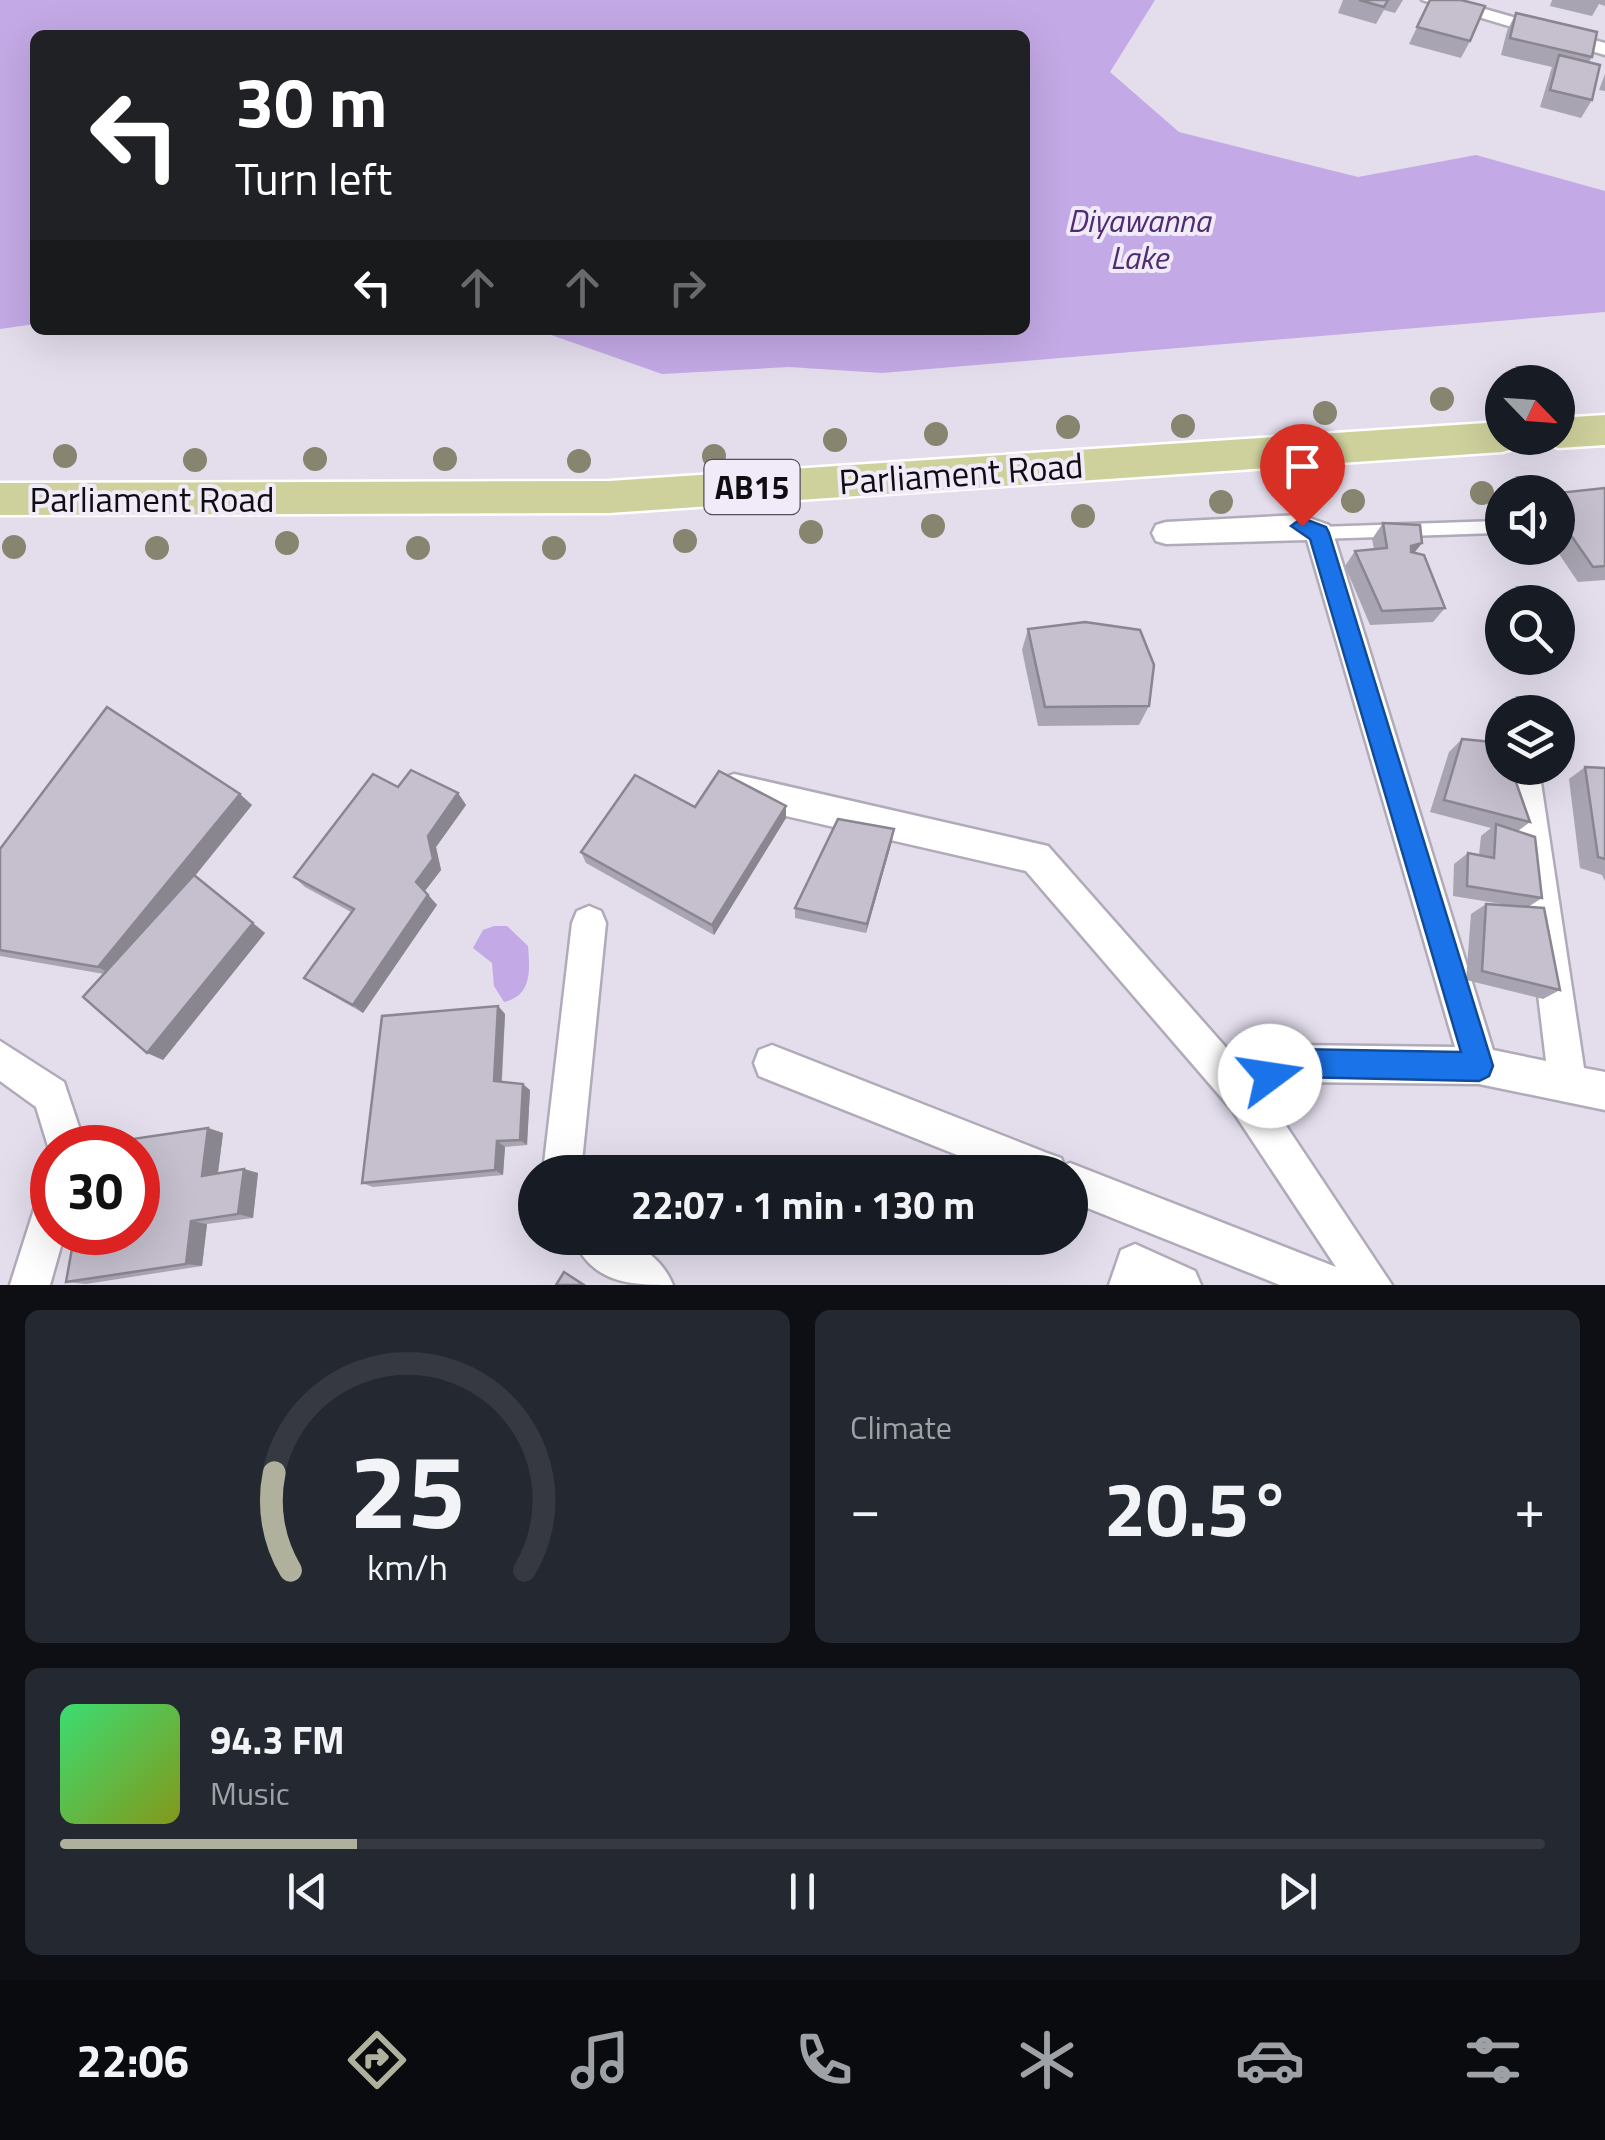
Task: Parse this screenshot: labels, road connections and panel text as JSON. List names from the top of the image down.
{
  "streets": {
    "main road": ["Parliament Road", "AB15"]
  },
  "water": ["Diyawanna Lake"],
  "north": "bottom right",
  "page": {
    "turn": ["30 m", "Turn left"],
    "limit": "30",
    "trip": "22:07 · 1 min · 130 m",
    "tile": "Climate",
    "heat": ["−", "20.5°", "+"],
    "song": ["94.3 FM", "Music"],
    "tabs": "22:06",
    "gauge": ["25", "km/h"]
  }
}
